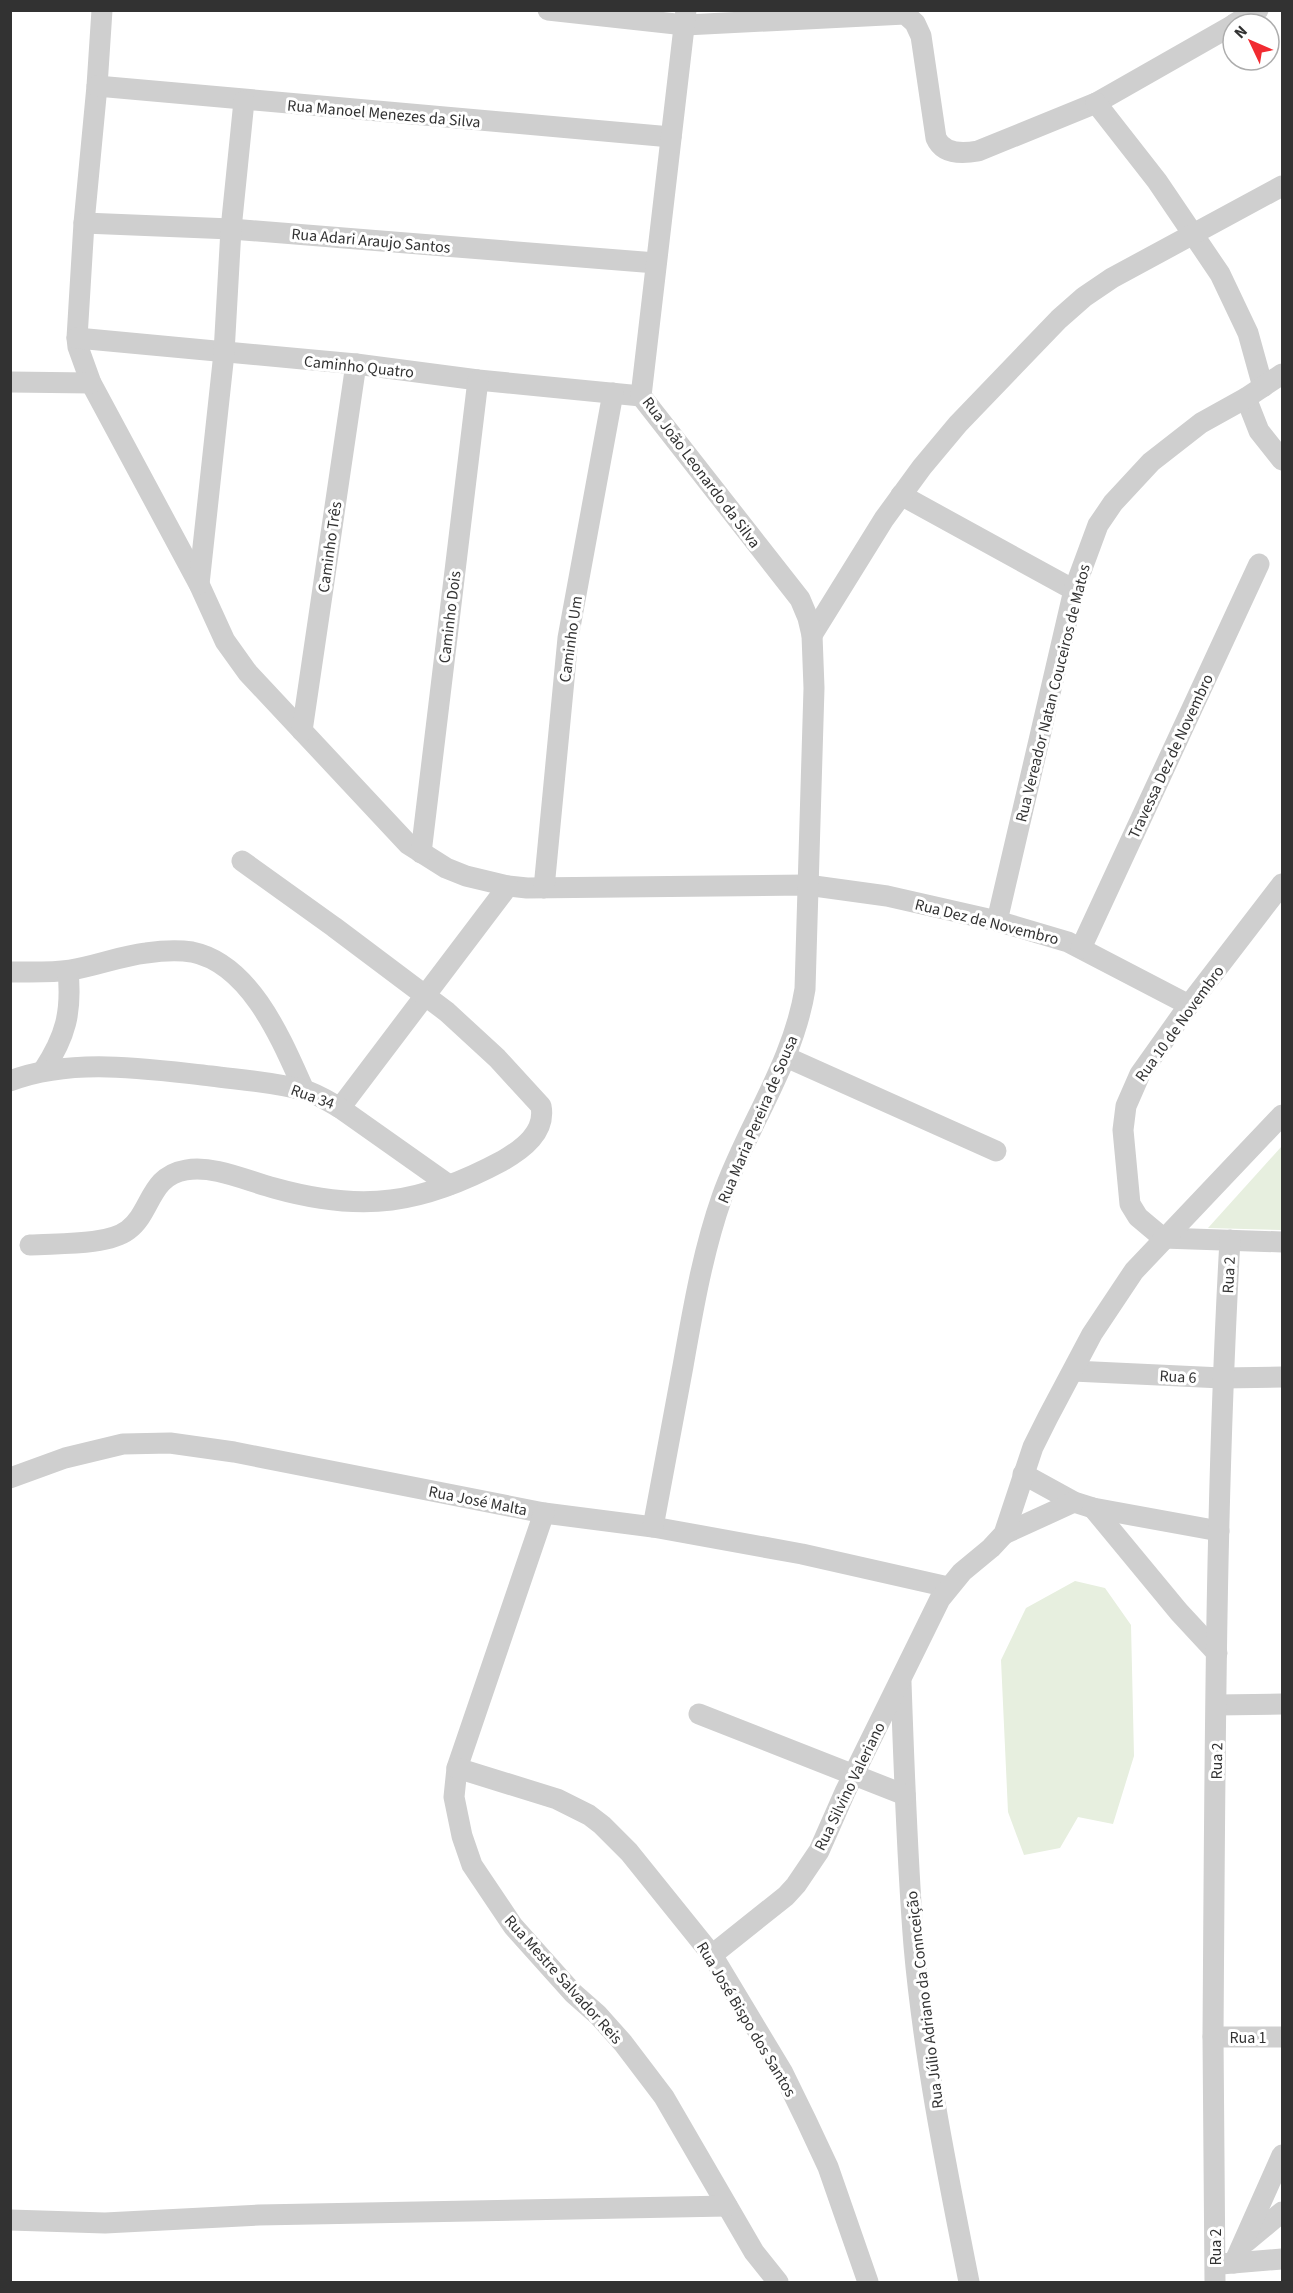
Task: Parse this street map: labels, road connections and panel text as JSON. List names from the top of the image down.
{
  "streets": {
    "street": [
      "Rua Manoel Menezes da Silva",
      "Rua Adari Araujo Santos",
      "Caminho Quatro",
      "Rua João Leonardo da Silva",
      "Caminho Três",
      "Caminho Dois",
      "Caminho Um",
      "Rua Vereador Natan Couceiros de Matos",
      "Travessa Dez de Novembro",
      "Rua Dez de Novembro",
      "Rua 10 de Novembro",
      "Rua 34",
      "Rua Maria Pereira de Sousa",
      "Rua 2",
      "Rua 6",
      "Rua José Malta",
      "Rua Silvino Valeriano",
      "Rua Mestre Salvador Reis",
      "Rua Júlio Adriano da Connceição",
      "Rua José Bispo dos Santos",
      "Rua 1"
    ]
  },
  "crossings": [
    ["Rua Manoel Menezes da Silva", "Rua João Leonardo da Silva"],
    ["Rua Manoel Menezes da Silva", "Rua Dez de Novembro"],
    ["Rua Adari Araujo Santos", "Rua João Leonardo da Silva"],
    ["Rua Adari Araujo Santos", "Rua Dez de Novembro"],
    ["Caminho Quatro", "Rua João Leonardo da Silva"],
    ["Caminho Quatro", "Caminho Três"],
    ["Caminho Quatro", "Caminho Dois"],
    ["Caminho Quatro", "Caminho Um"],
    ["Caminho Quatro", "Rua Dez de Novembro"],
    ["Rua João Leonardo da Silva", "Rua Dez de Novembro"],
    ["Rua João Leonardo da Silva", "Rua Maria Pereira de Sousa"],
    ["Caminho Três", "Rua Dez de Novembro"],
    ["Caminho Dois", "Rua Dez de Novembro"],
    ["Caminho Um", "Rua Dez de Novembro"],
    ["Rua Vereador Natan Couceiros de Matos", "Rua Dez de Novembro"],
    ["Travessa Dez de Novembro", "Rua Dez de Novembro"],
    ["Rua Dez de Novembro", "Rua 10 de Novembro"],
    ["Rua Dez de Novembro", "Rua 34"],
    ["Rua Dez de Novembro", "Rua Maria Pereira de Sousa"],
    ["Rua Maria Pereira de Sousa", "Rua José Malta"],
    ["Rua 2", "Rua 6"],
    ["Rua 2", "Rua 1"],
    ["Rua José Malta", "Rua Silvino Valeriano"],
    ["Rua José Malta", "Rua Mestre Salvador Reis"],
    ["Rua Silvino Valeriano", "Rua Júlio Adriano da Connceição"],
    ["Rua Silvino Valeriano", "Rua José Bispo dos Santos"],
    ["Rua Mestre Salvador Reis", "Rua José Bispo dos Santos"]
  ],
  "north": "top left"
}
